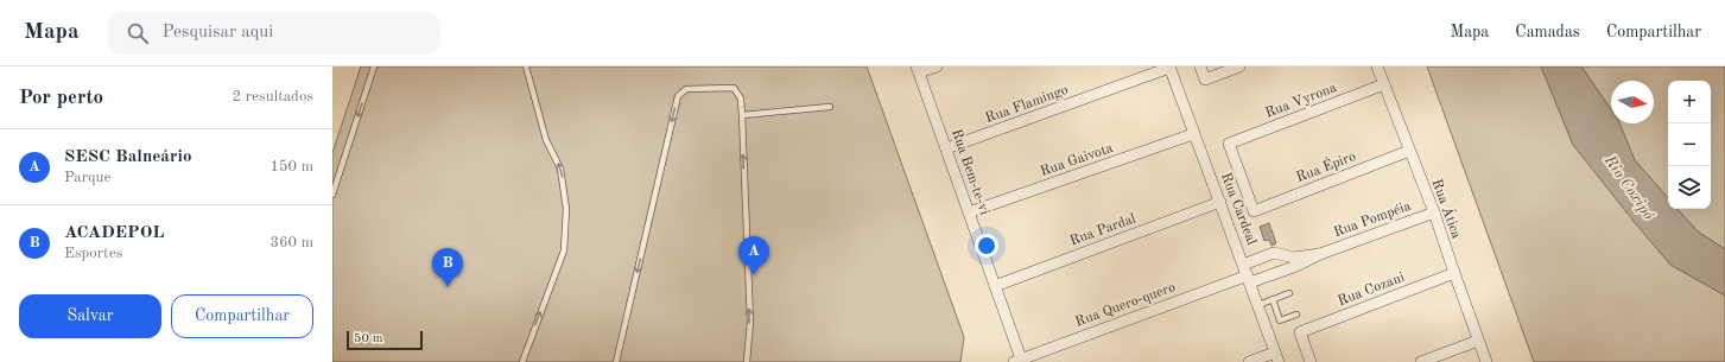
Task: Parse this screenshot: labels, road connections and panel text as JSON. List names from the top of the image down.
{
  "streets": {
    "street": [
      "Rua Vyrona",
      "Rua Flamingo",
      "Rua Gaivota",
      "Rua Épiro",
      "Rua Bem-te-vi",
      "Rua Cardeal",
      "Rua Ática",
      "Rua Pompéia",
      "Rua Pardal",
      "Rua Cozani",
      "Rua Quero-quero"
    ]
  },
  "crossings": [
    ["Rua Vyrona", "Rua Épiro"],
    ["Rua Vyrona", "Rua Ática"],
    ["Rua Flamingo", "Rua Bem-te-vi"],
    ["Rua Flamingo", "Rua Cardeal"],
    ["Rua Gaivota", "Rua Bem-te-vi"],
    ["Rua Gaivota", "Rua Cardeal"],
    ["Rua Épiro", "Rua Ática"],
    ["Rua Bem-te-vi", "Rua Pardal"],
    ["Rua Bem-te-vi", "Rua Quero-quero"],
    ["Rua Cardeal", "Rua Pompéia"],
    ["Rua Cardeal", "Rua Pardal"],
    ["Rua Cardeal", "Rua Quero-quero"],
    ["Rua Ática", "Rua Pompéia"],
    ["Rua Ática", "Rua Cozani"],
    ["Rua Pompéia", "Rua Quero-quero"]
  ],
  "water": ["Rio Coxipó"],
  "scale_bar": "50 m",
  "north": "right",
  "page": {
    "header": "Mapa",
    "search": "Pesquisar aqui",
    "nav": ["Mapa", "Camadas", "Compartilhar"],
    "heading": ["Por perto", "2 resultados"],
    "map_buttons": ["+", "−"],
    "list": [
      {
        "mark": "A",
        "name": "SESC Balneário",
        "note": "Parque",
        "value": "150 m"
      },
      {
        "mark": "B",
        "name": "ACADEPOL",
        "note": "Esportes",
        "value": "360 m"
      }
    ],
    "pins": ["A", "B"],
    "buttons": ["Salvar", "Compartilhar"],
    "scale": "50 m"
  }
}
